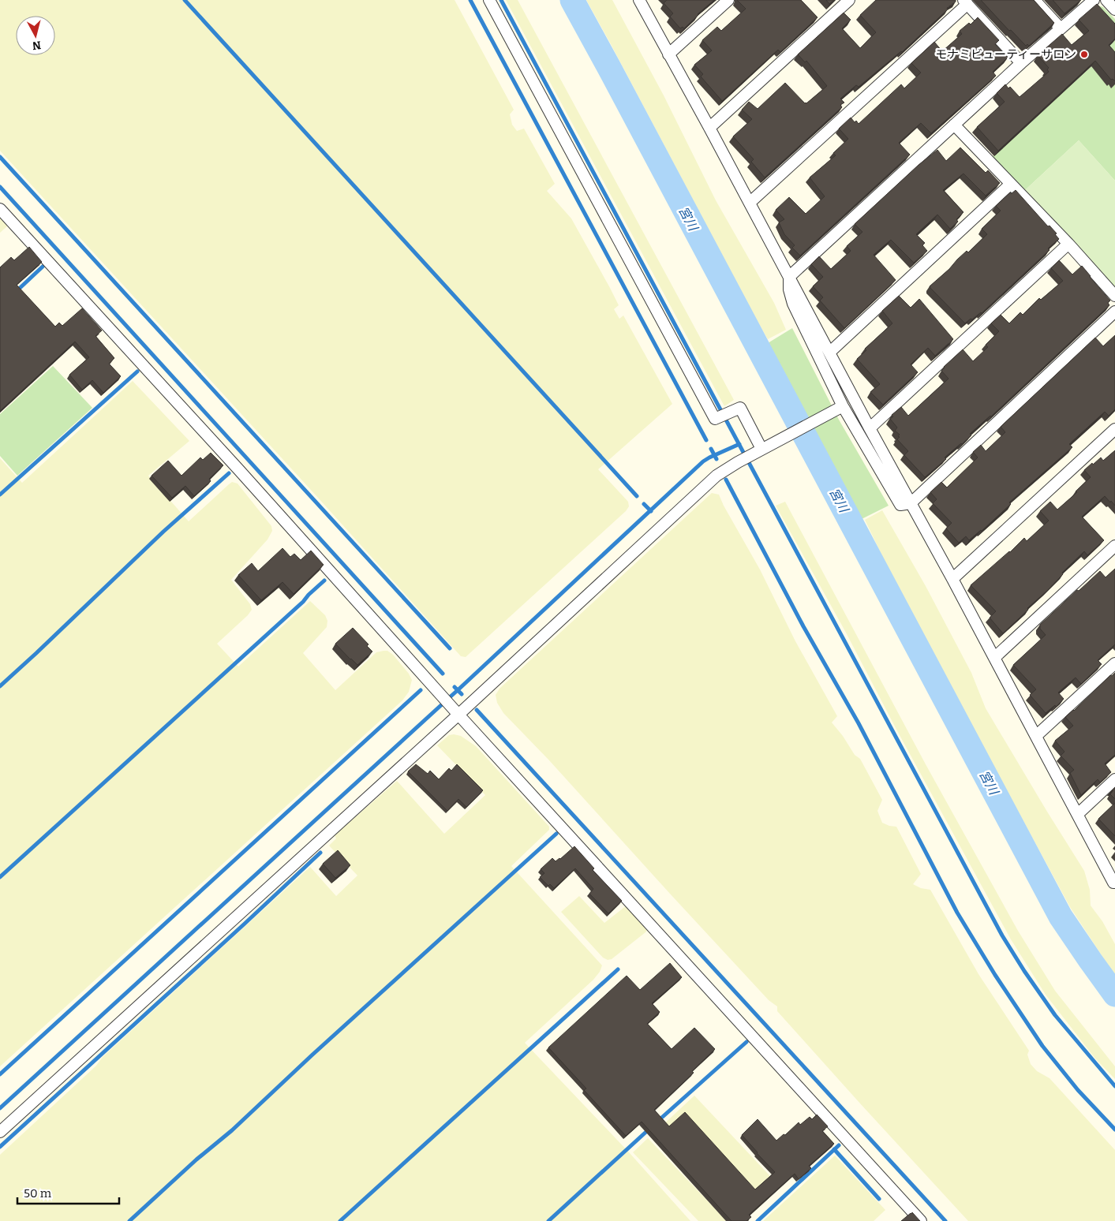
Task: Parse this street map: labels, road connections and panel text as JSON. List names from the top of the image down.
{
  "water": ["宮川"],
  "places": ["モナミビューティーサロン"],
  "scale_bar": "50 m",
  "north": "bottom"
}
